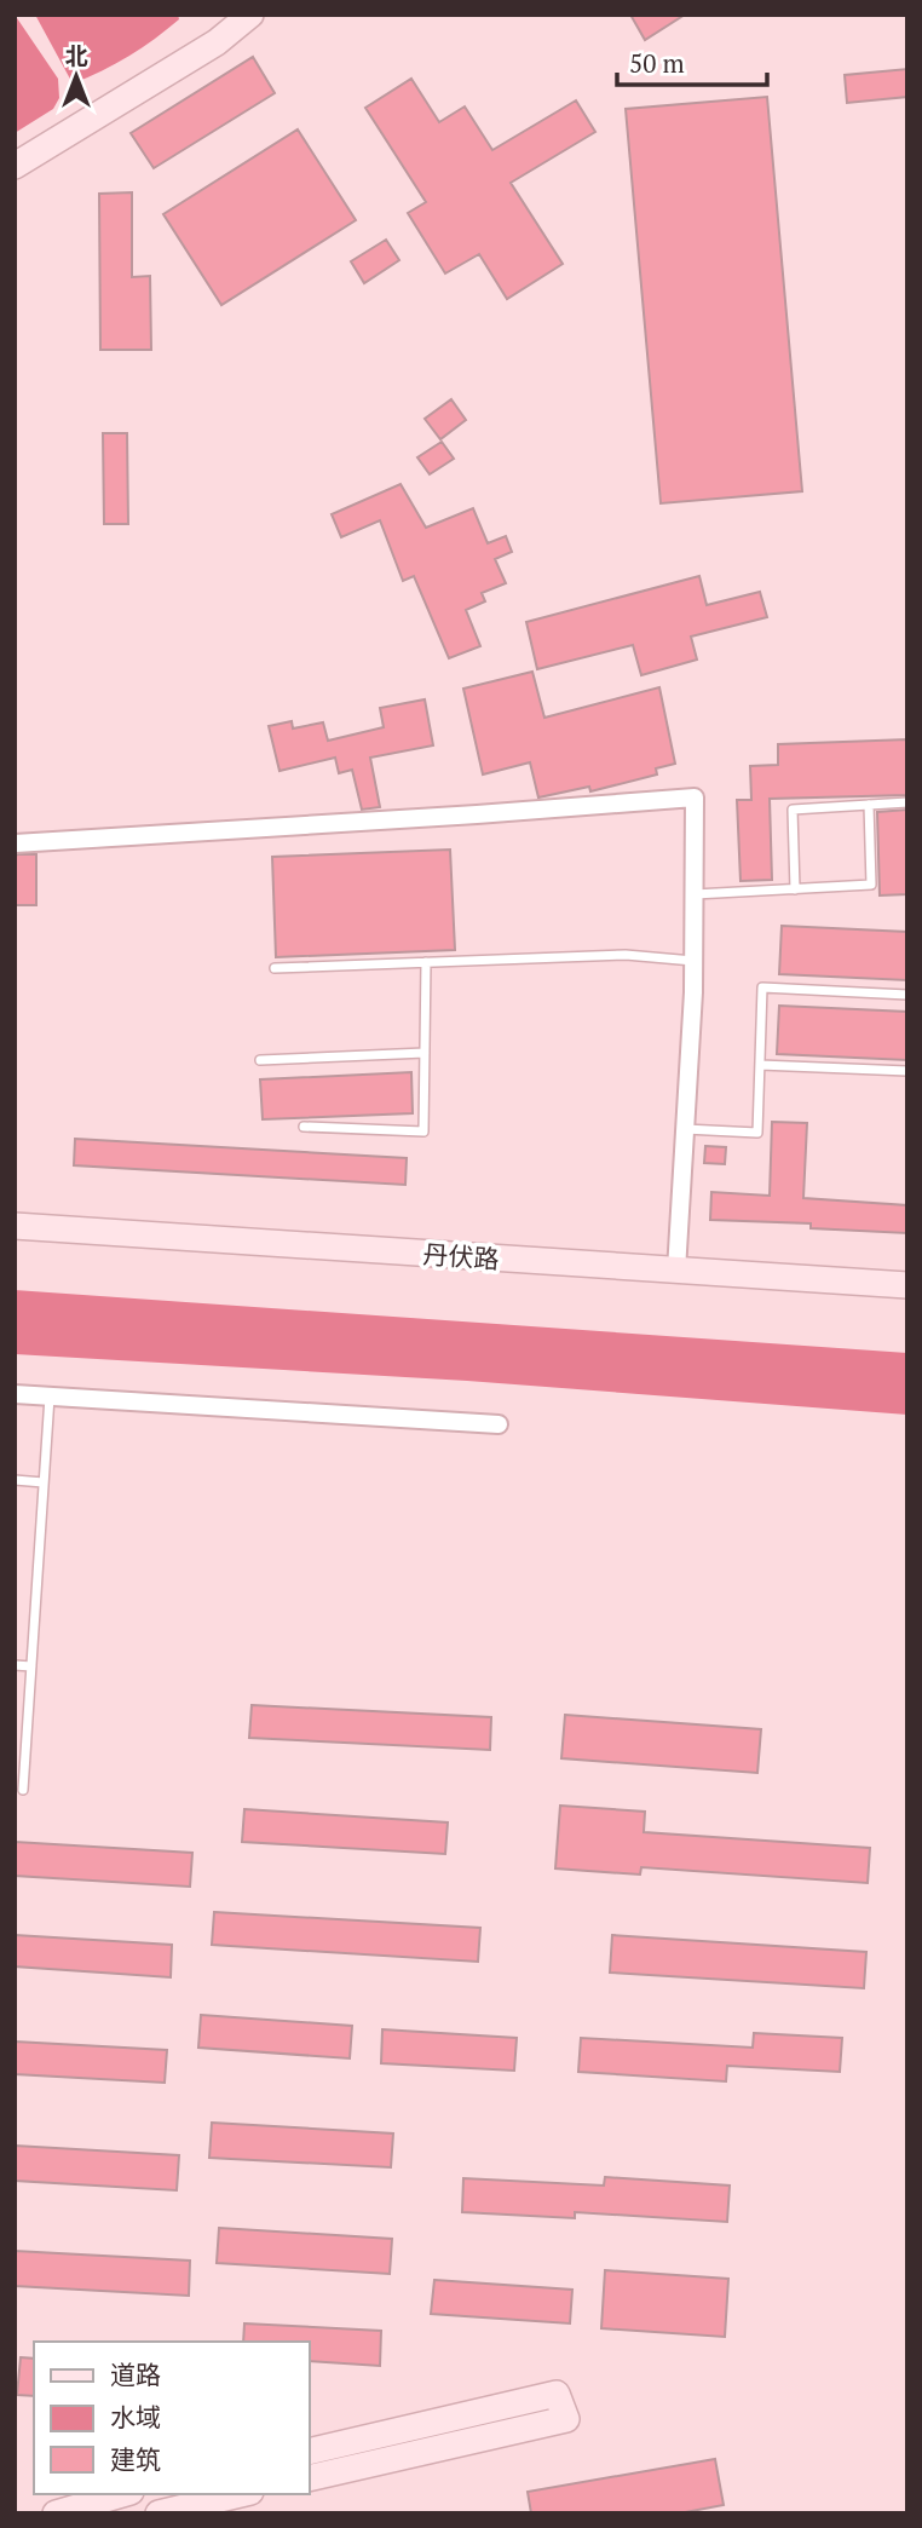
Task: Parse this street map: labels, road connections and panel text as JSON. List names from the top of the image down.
{
  "streets": {
    "main road": ["丹伏路"]
  },
  "legend": ["道路", "水域", "建筑"],
  "scale_bar": "50 m",
  "north": "top"
}
